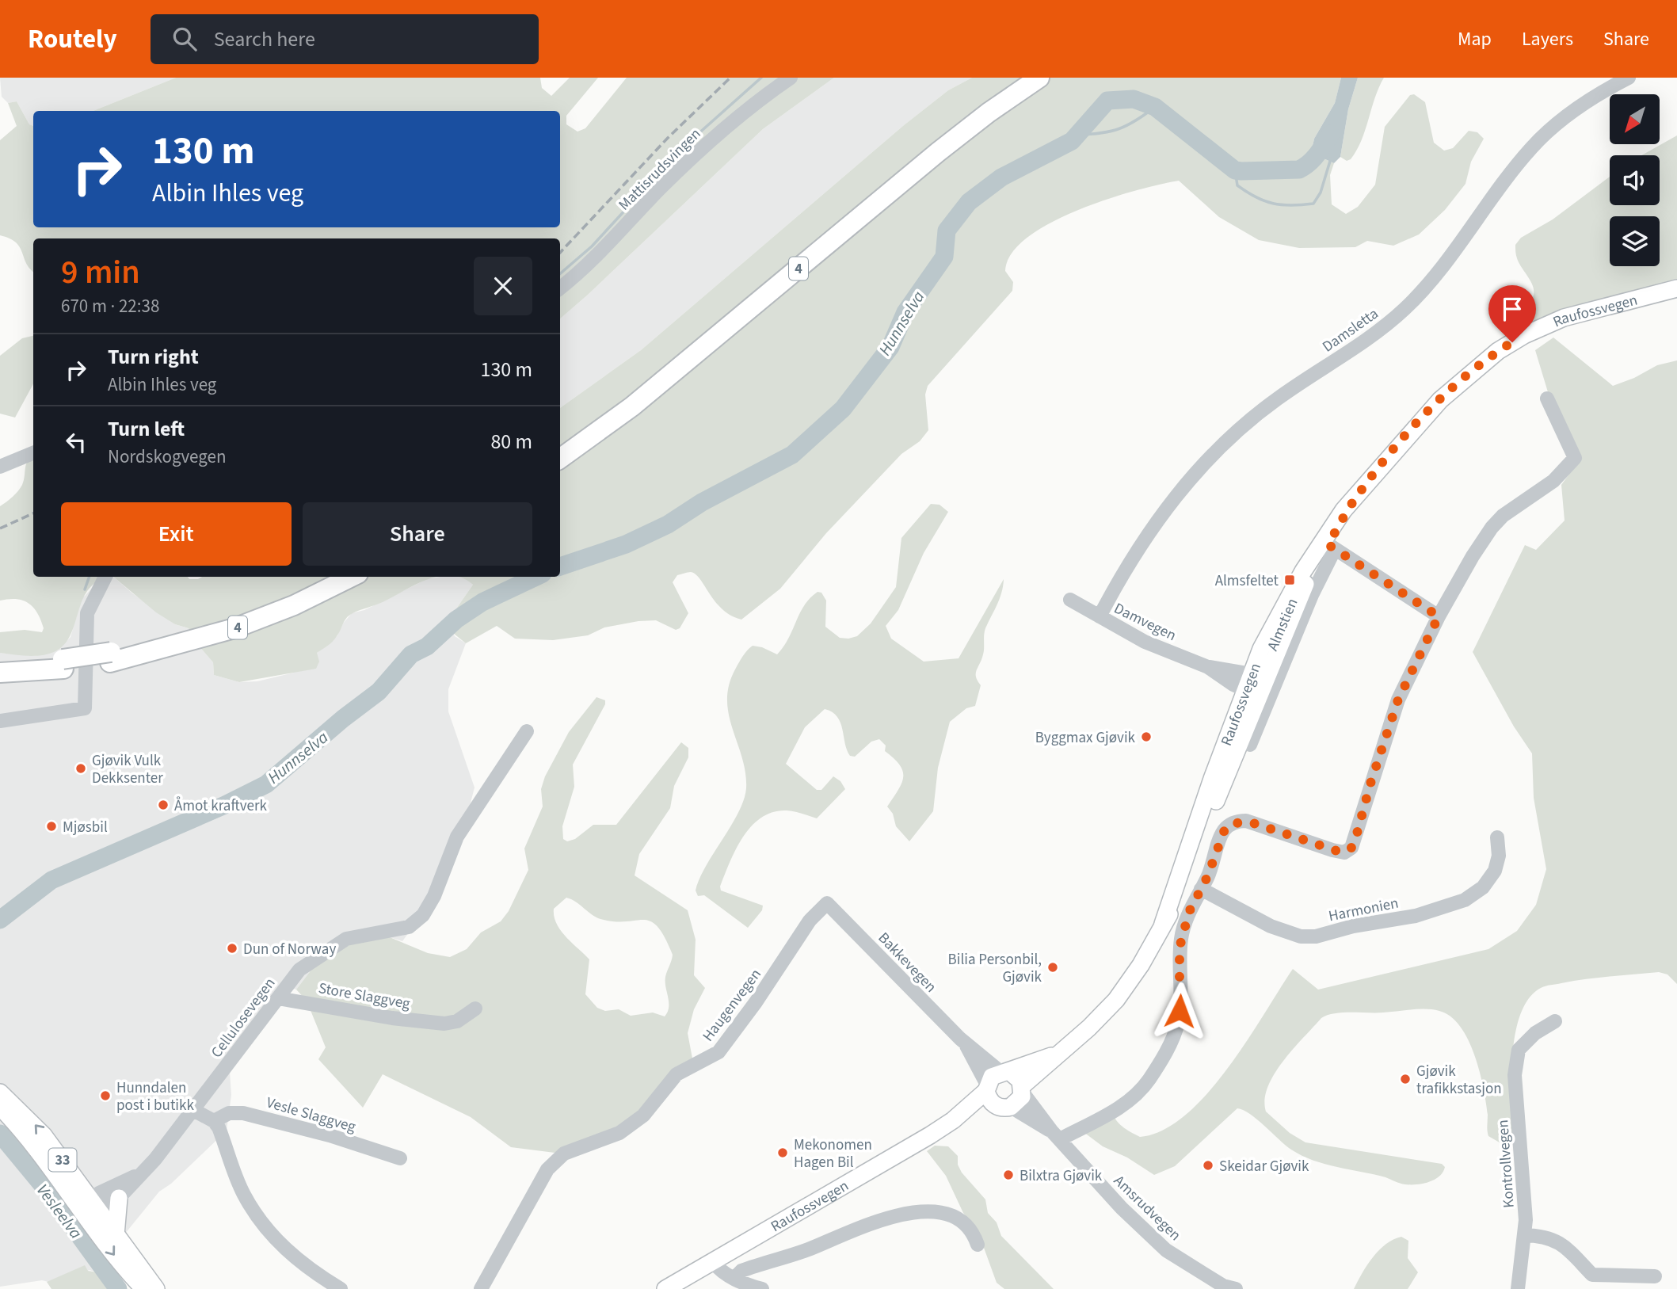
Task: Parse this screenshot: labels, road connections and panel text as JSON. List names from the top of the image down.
{
  "streets": {
    "highway": ["4"],
    "main road": ["Raufossvegen", "33"],
    "street": [
      "Mattisrudsvingen",
      "Damsletta",
      "Damvegen",
      "Almstien",
      "Harmonien",
      "Bakkevegen",
      "Store Slaggveg",
      "Haugenvegen",
      "Cellulosevegen",
      "Vesle Slaggveg",
      "Kontrollvegen",
      "Amsrudvegen"
    ]
  },
  "crossings": [
    ["Raufossvegen", "Damvegen"],
    ["Raufossvegen", "Almstien"],
    ["Raufossvegen", "Bakkevegen"],
    ["Raufossvegen", "Amsrudvegen"],
    ["Damsletta", "Damvegen"],
    ["Bakkevegen", "Haugenvegen"],
    ["Bakkevegen", "Amsrudvegen"],
    ["Store Slaggveg", "Cellulosevegen"],
    ["Cellulosevegen", "33"]
  ],
  "water": ["Hunnselva", "Vesleelva"],
  "places": {
    "transit": ["Almsfeltet"],
    "other": [
      "Byggmax Gjøvik",
      "Gjøvik Vulk Dekksenter",
      "Åmot kraftverk",
      "Mjøsbil",
      "Dun of Norway",
      "Bilia Personbil, Gjøvik",
      "Gjøvik trafikkstasjon",
      "Hunndalen post i butikk",
      "Mekonomen Hagen Bil",
      "Skeidar Gjøvik",
      "Bilxtra Gjøvik"
    ]
  },
  "north": "bottom left",
  "page": {
    "header": "Routely",
    "search": "Search here",
    "nav": ["Map", "Layers", "Share"],
    "turn": ["130 m", "Albin Ihles veg"],
    "heading": ["9 min", "670 m · 22:38"],
    "list": [
      {
        "name": "Turn right",
        "note": "Albin Ihles veg",
        "value": "130 m"
      },
      {
        "name": "Turn left",
        "note": "Nordskogvegen",
        "value": "80 m"
      }
    ],
    "buttons": ["Exit", "Share"]
  }
}
